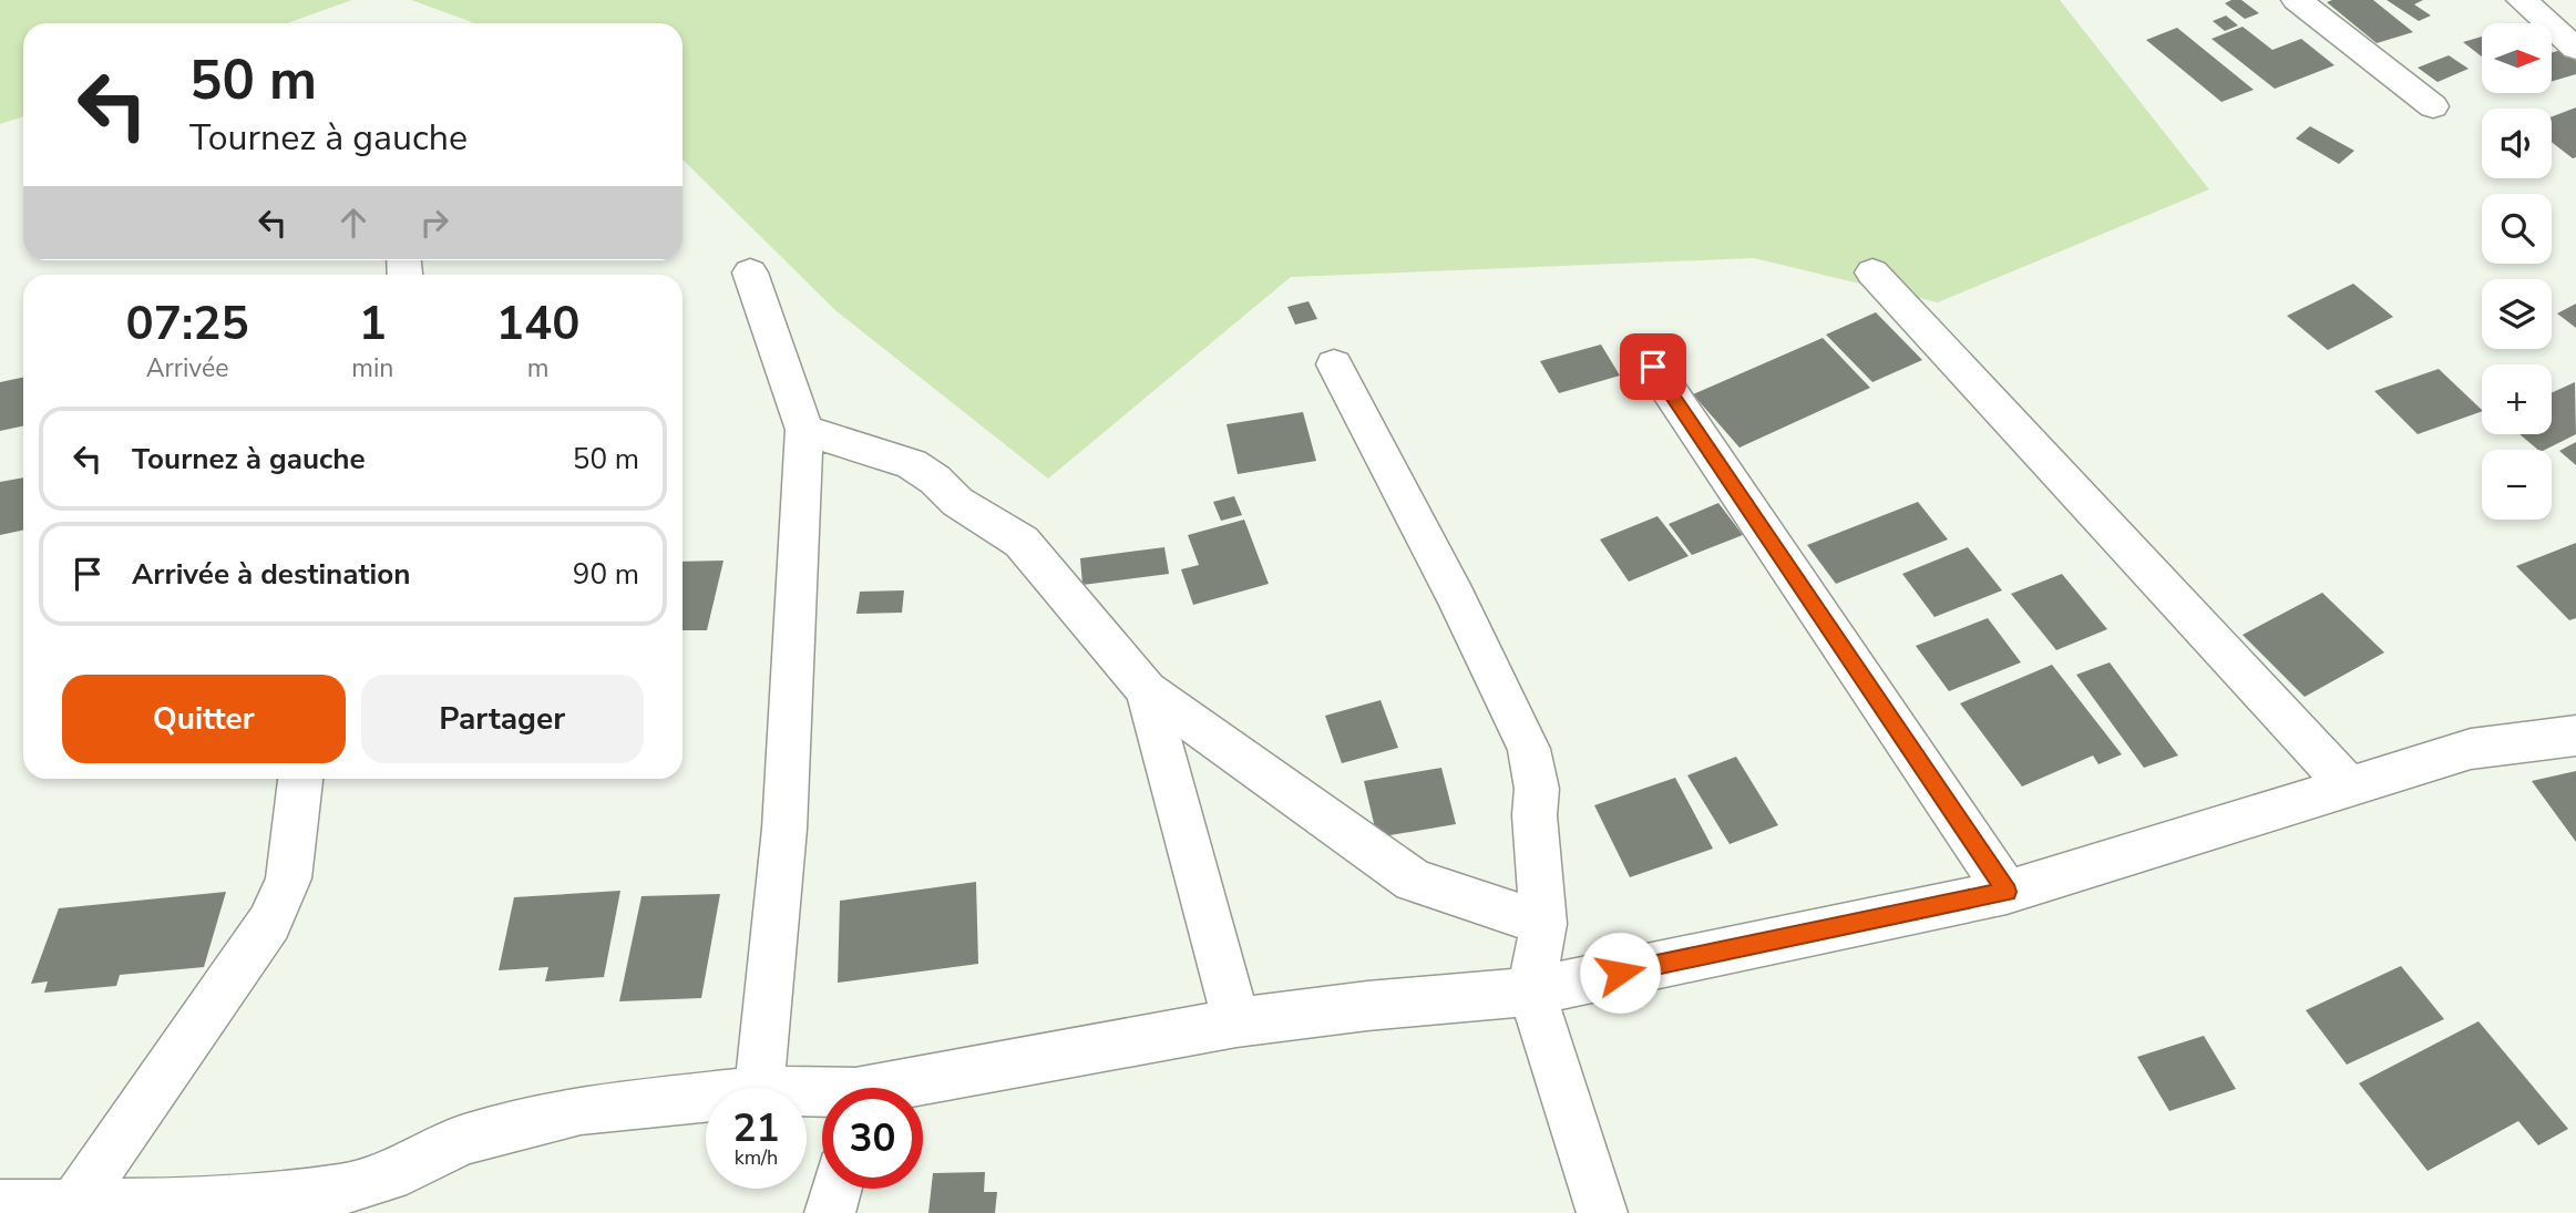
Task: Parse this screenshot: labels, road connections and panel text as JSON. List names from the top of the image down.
{
  "north": "right",
  "page": {
    "map_buttons": ["+", "−"],
    "turn": ["50 m", "Tournez à gauche"],
    "eta": [
      "07:25",
      "Arrivée",
      "1",
      "min",
      "140",
      "m"
    ],
    "list": [
      {
        "name": "Tournez à gauche",
        "value": "50 m"
      },
      {
        "name": "Arrivée à destination",
        "value": "90 m"
      }
    ],
    "buttons": ["Quitter", "Partager"],
    "speed": "21 km/h",
    "limit": "30"
  }
}
